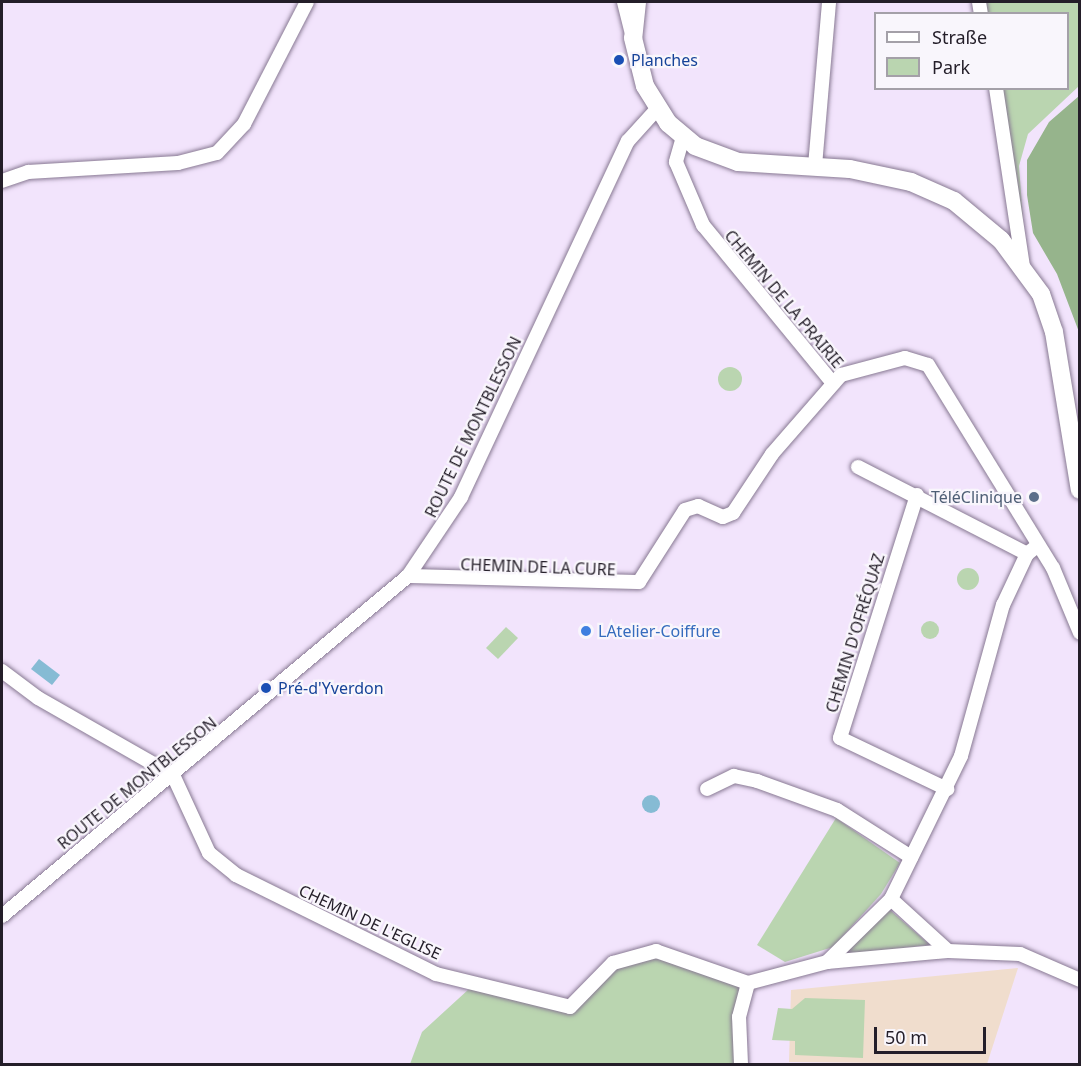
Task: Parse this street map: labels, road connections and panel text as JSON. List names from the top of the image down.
{
  "streets": {
    "street": [
      "CHEMIN DE LA PRAIRIE",
      "ROUTE DE MONTBLESSON",
      "CHEMIN DE LA CURE",
      "CHEMIN D'OFRÉQUAZ",
      "CHEMIN DE L'EGLISE"
    ]
  },
  "crossings": [
    ["CHEMIN DE LA PRAIRIE", "CHEMIN DE LA CURE"],
    ["ROUTE DE MONTBLESSON", "CHEMIN DE LA CURE"],
    ["ROUTE DE MONTBLESSON", "CHEMIN DE L'EGLISE"]
  ],
  "places": [
    "Planches",
    "TéléClinique",
    "LAtelier-Coiffure",
    "Pré-d'Yverdon"
  ],
  "legend": ["Straße", "Park"],
  "scale_bar": "50 m"
}
